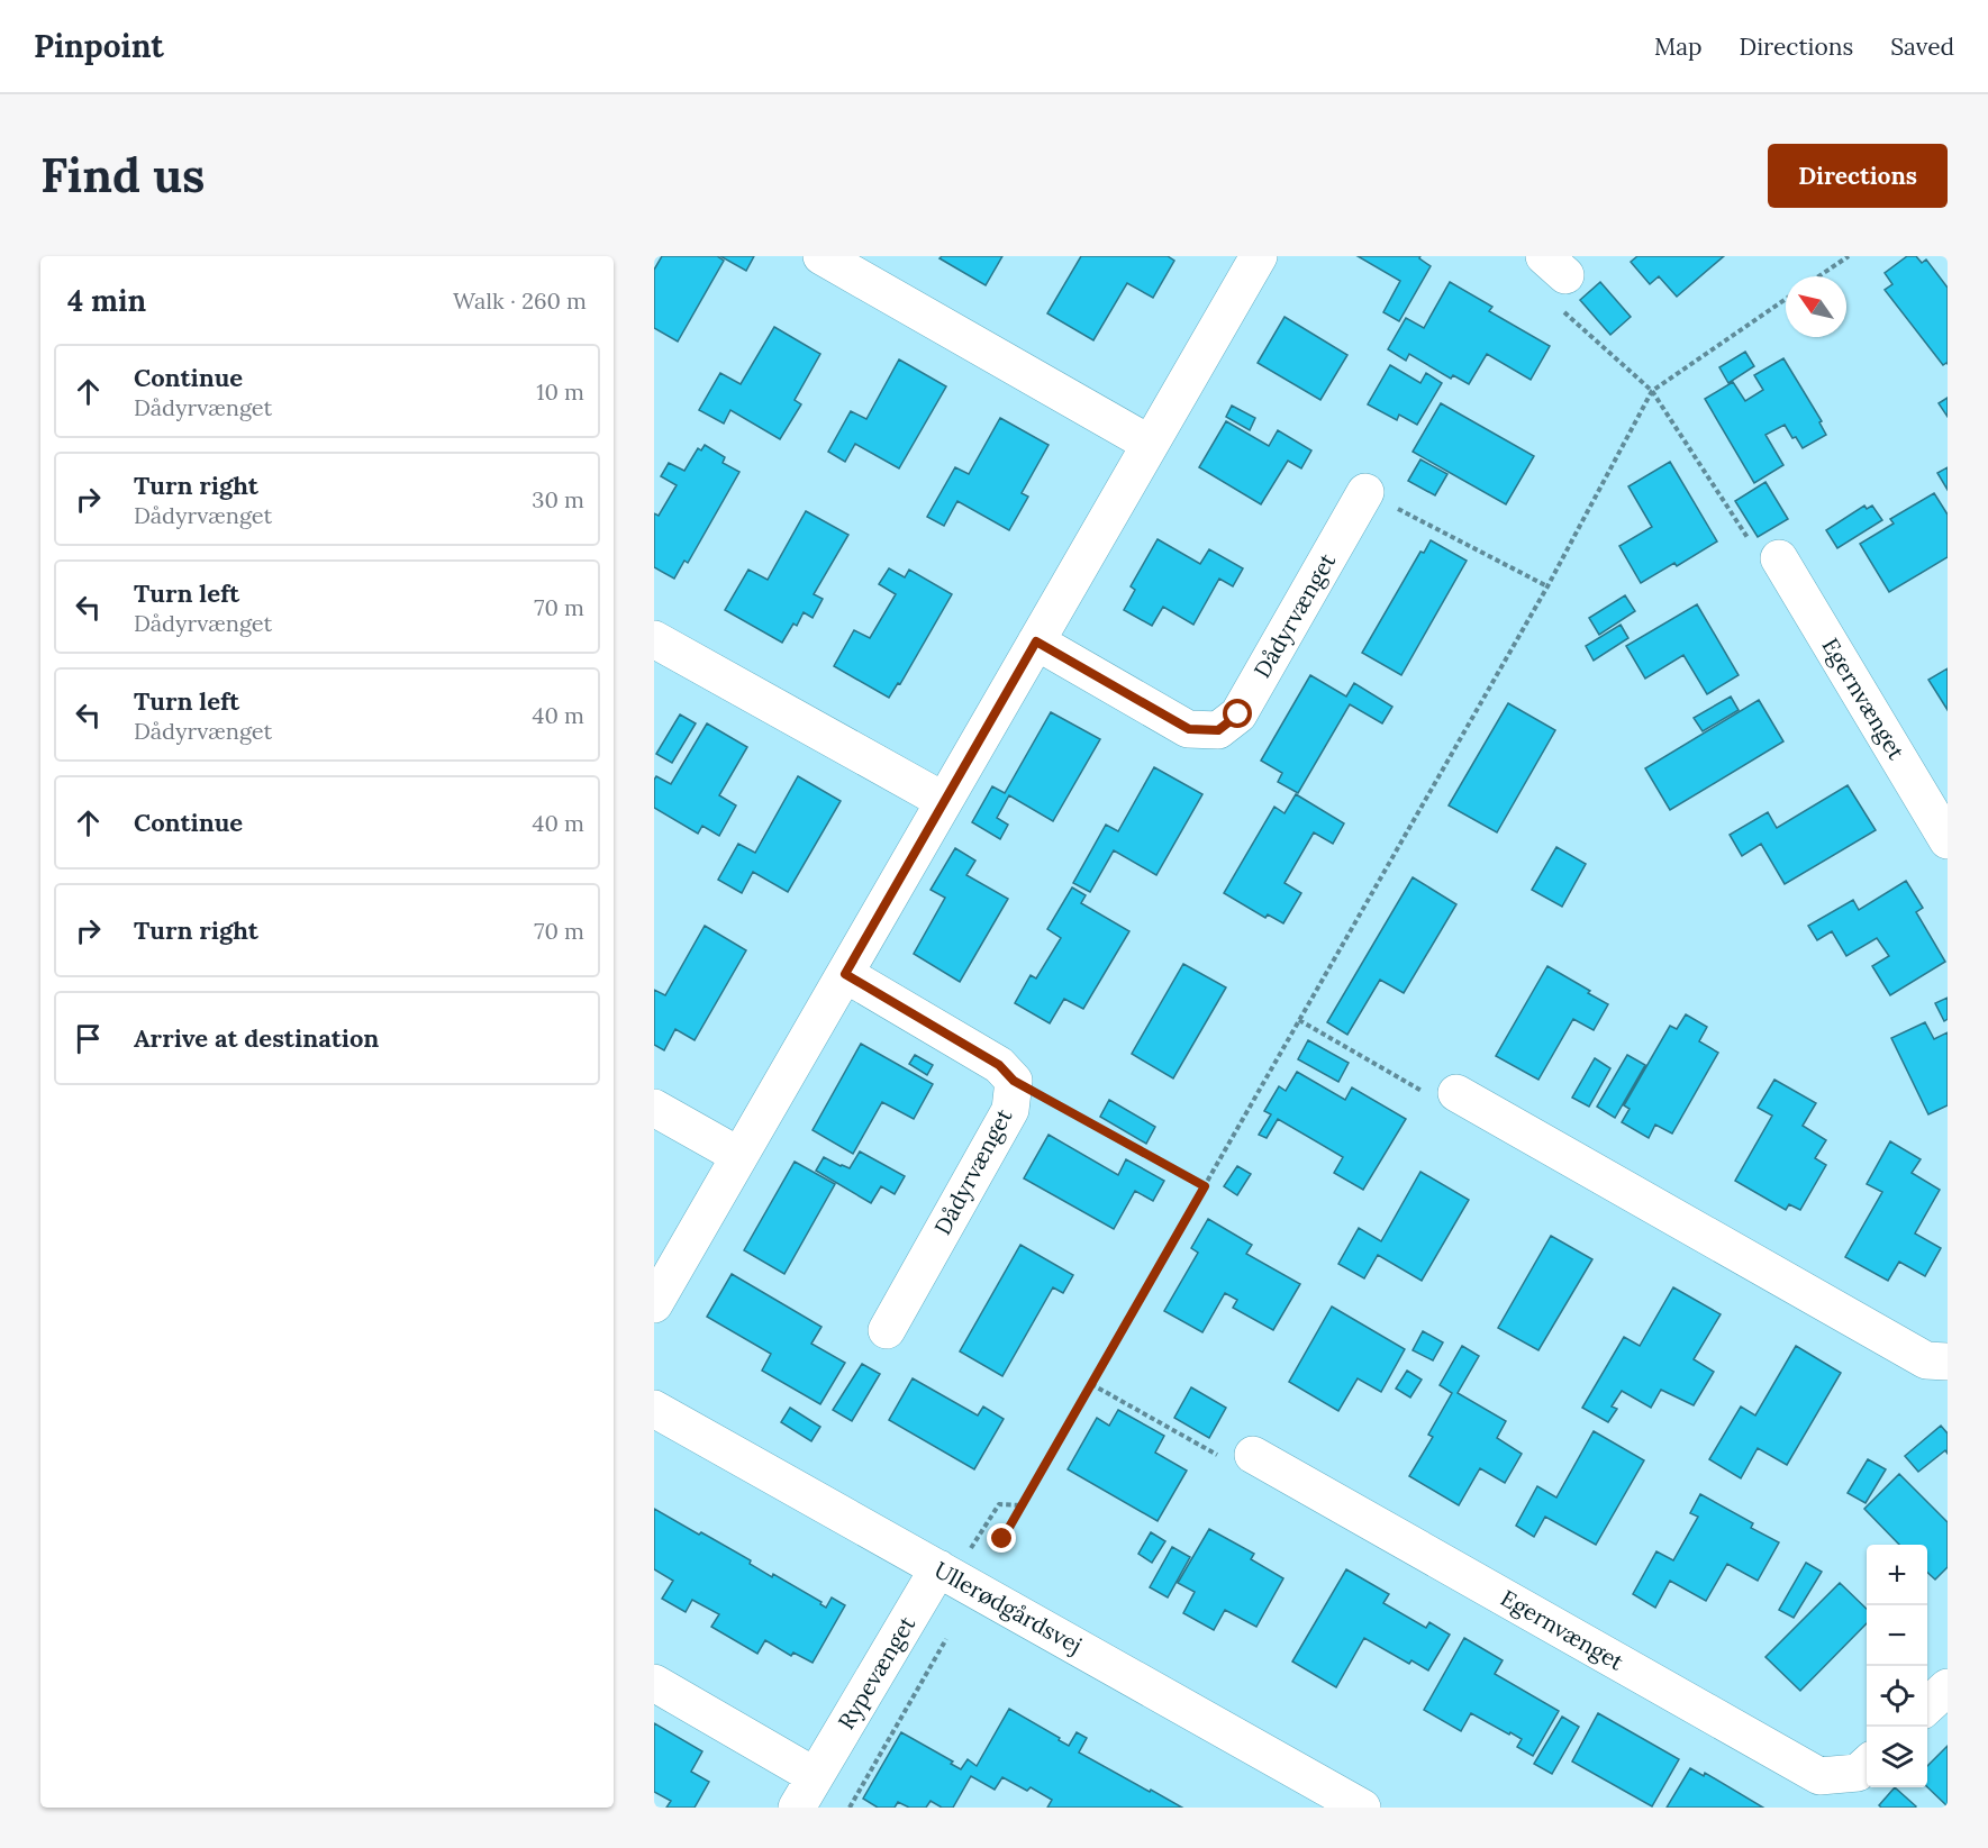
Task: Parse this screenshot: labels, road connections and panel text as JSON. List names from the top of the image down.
{
  "streets": {
    "street": [
      "Dådyrvænget",
      "Egernvænget",
      "Ullerødgårdsvej",
      "Rypevænget"
    ]
  },
  "crossings": [
    ["Ullerødgårdsvej", "Rypevænget"]
  ],
  "north": "top left",
  "page": {
    "header": "Pinpoint",
    "nav": ["Map", "Directions", "Saved"],
    "buttons": "Directions",
    "title": "Find us",
    "heading": ["4 min", "Walk · 260 m"],
    "list": [
      ["Continue", "Dådyrvænget", "10 m"],
      ["Turn right", "Dådyrvænget", "30 m"],
      ["Turn left", "Dådyrvænget", "70 m"],
      ["Turn left", "Dådyrvænget", "40 m"],
      ["Continue", "40 m"],
      ["Turn right", "70 m"],
      "Arrive at destination"
    ],
    "map_buttons": ["+", "−"]
  }
}
